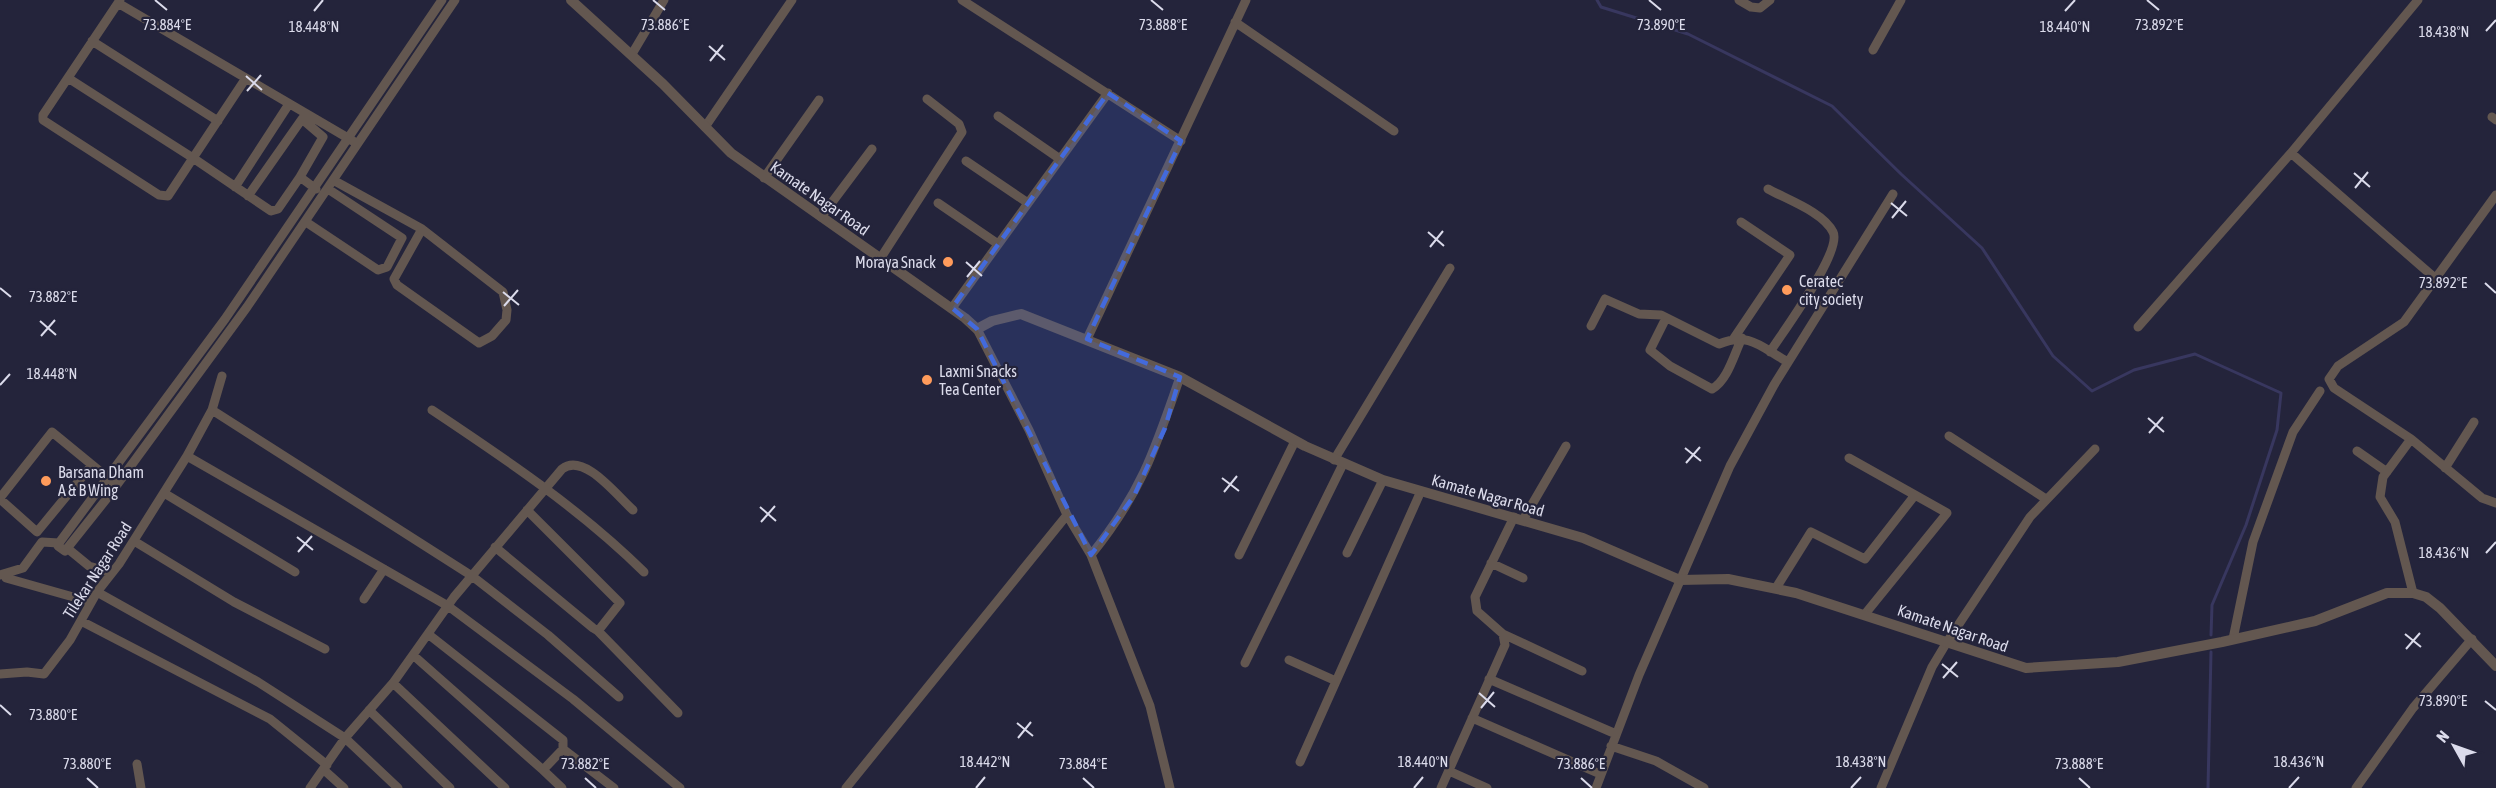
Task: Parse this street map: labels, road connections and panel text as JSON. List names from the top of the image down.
{
  "streets": {
    "street": ["Kamate Nagar Road", "Tilekar Nagar Road"]
  },
  "places": [
    "Moraya Snack",
    "Ceratec city society",
    "Laxmi Snacks Tea Center",
    "Barsana Dham A & B Wing"
  ],
  "north": "top left",
  "coordinates": [
    "73.884°E",
    "73.886°E",
    "73.888°E",
    "73.890°E",
    "73.892°E",
    "18.448°N",
    "18.440°N",
    "18.438°N",
    "73.882°E",
    "18.436°N",
    "73.880°E",
    "18.442°N"
  ]
}
